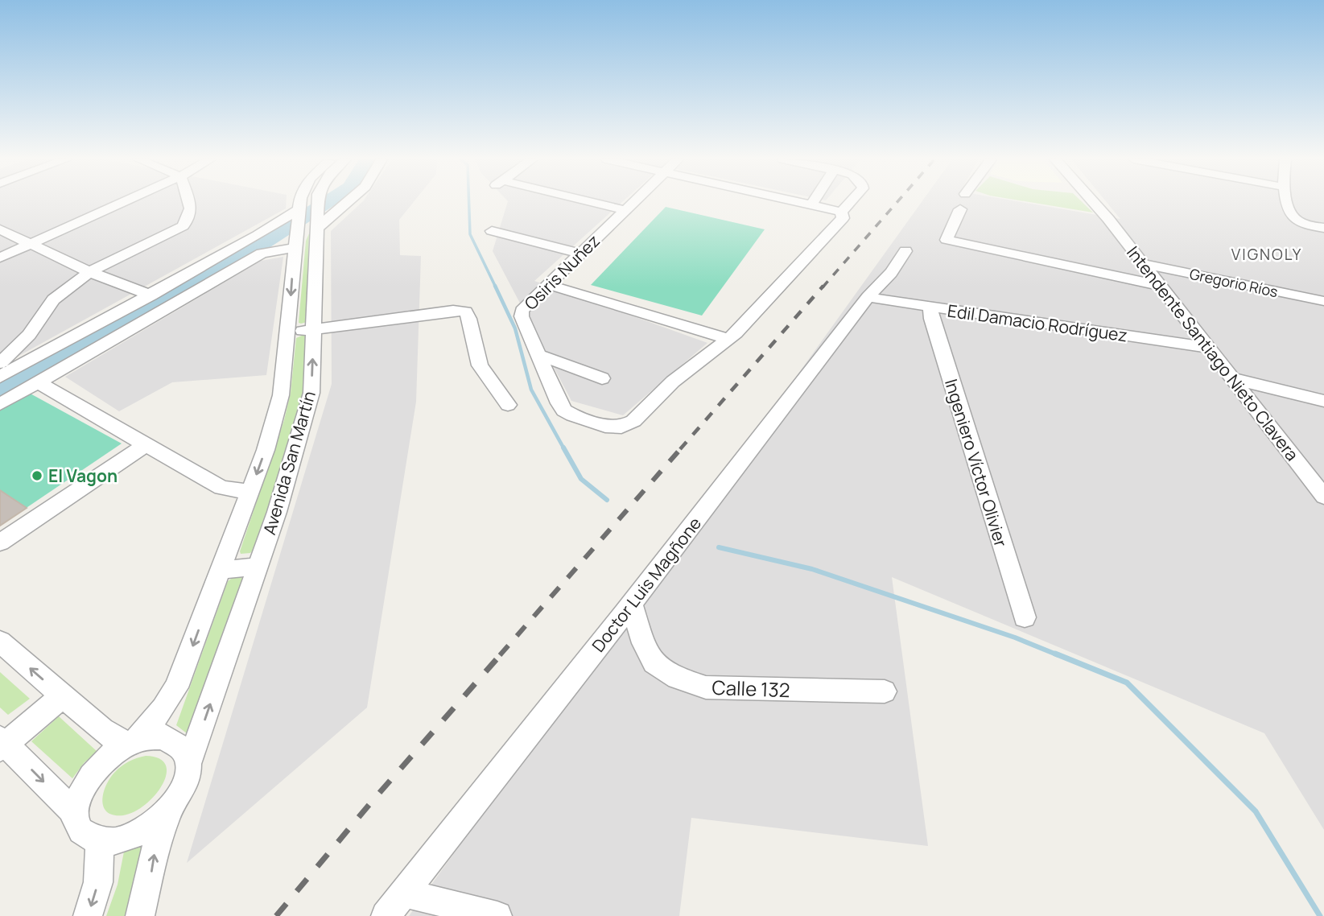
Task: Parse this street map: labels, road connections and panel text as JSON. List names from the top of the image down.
{
  "streets": {
    "street": [
      "Osiris Nuñez",
      "Gregorio Ríos",
      "Edil Damacio Rodríguez",
      "Intendente Santiago Nieto Clavera",
      "Avenida San Martín",
      "Ingeniero Víctor Olivier",
      "Doctor Luis Magñone",
      "Calle 132"
    ]
  },
  "crossings": [
    ["Gregorio Ríos", "Intendente Santiago Nieto Clavera"],
    ["Edil Damacio Rodríguez", "Intendente Santiago Nieto Clavera"],
    ["Edil Damacio Rodríguez", "Ingeniero Víctor Olivier"],
    ["Edil Damacio Rodríguez", "Doctor Luis Magñone"],
    ["Doctor Luis Magñone", "Calle 132"]
  ],
  "districts": ["VIGNOLY"],
  "places": ["El Vagon"]
}
